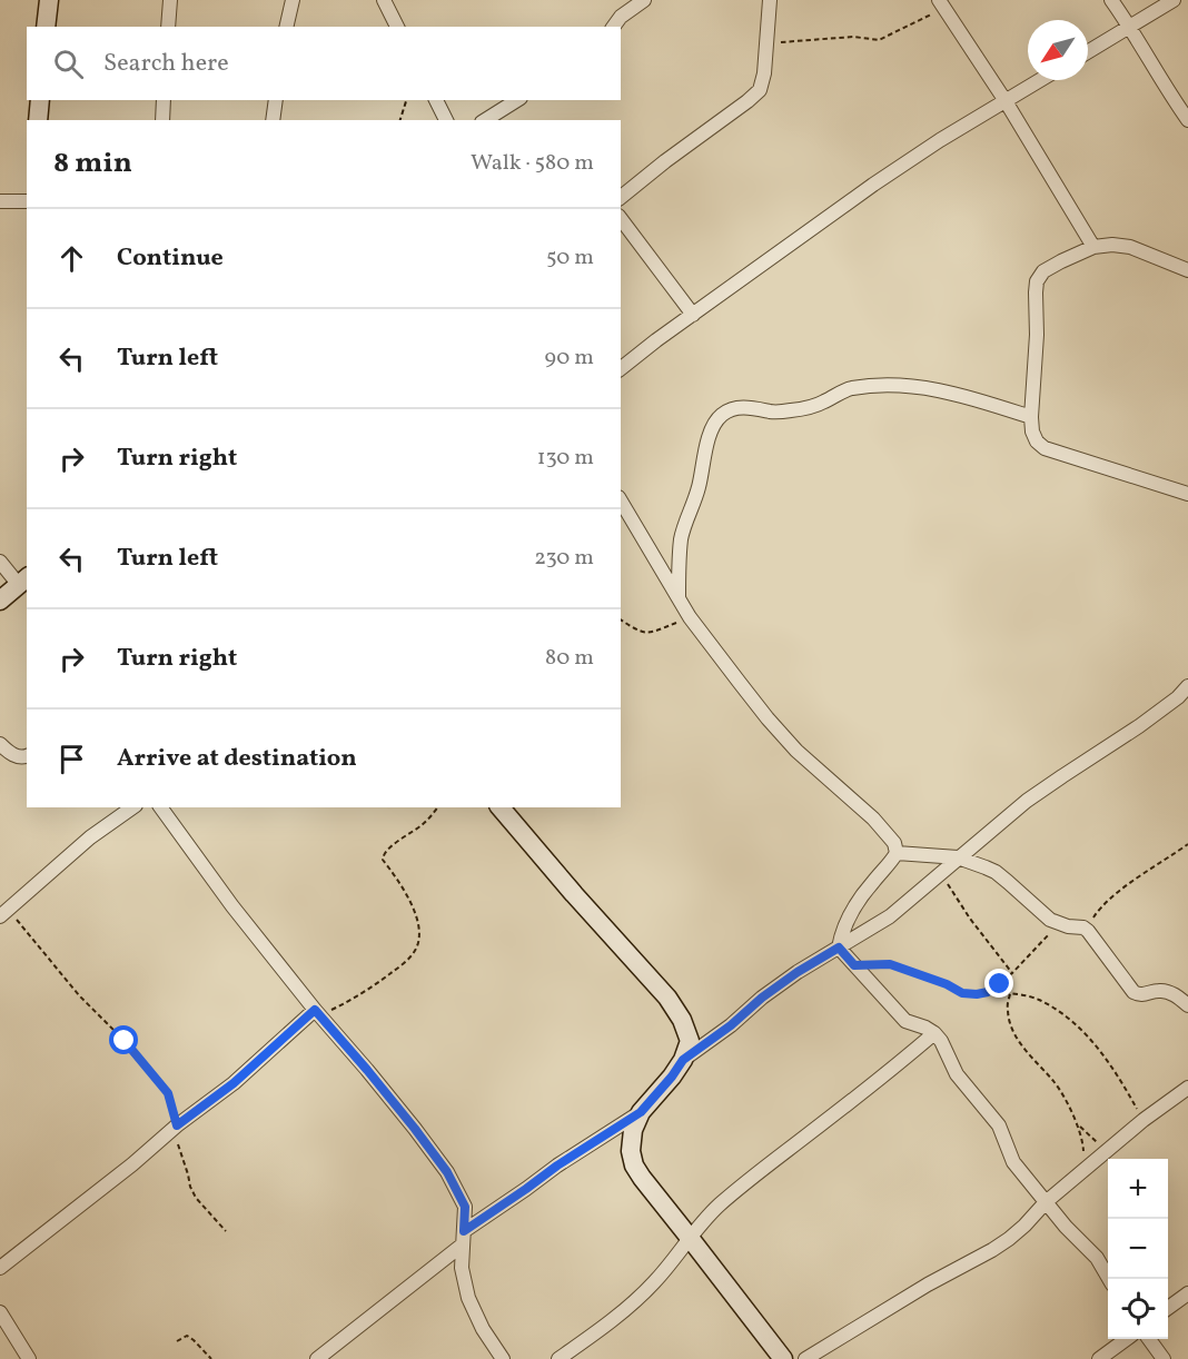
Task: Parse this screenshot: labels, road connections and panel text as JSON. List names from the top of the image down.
{
  "north": "bottom left",
  "page": {
    "search": "Search here",
    "heading": ["8 min", "Walk · 580 m"],
    "list": [
      ["Continue", "50 m"],
      ["Turn left", "90 m"],
      ["Turn right", "130 m"],
      ["Turn left", "230 m"],
      ["Turn right", "80 m"],
      "Arrive at destination"
    ],
    "map_buttons": ["+", "−"]
  }
}
